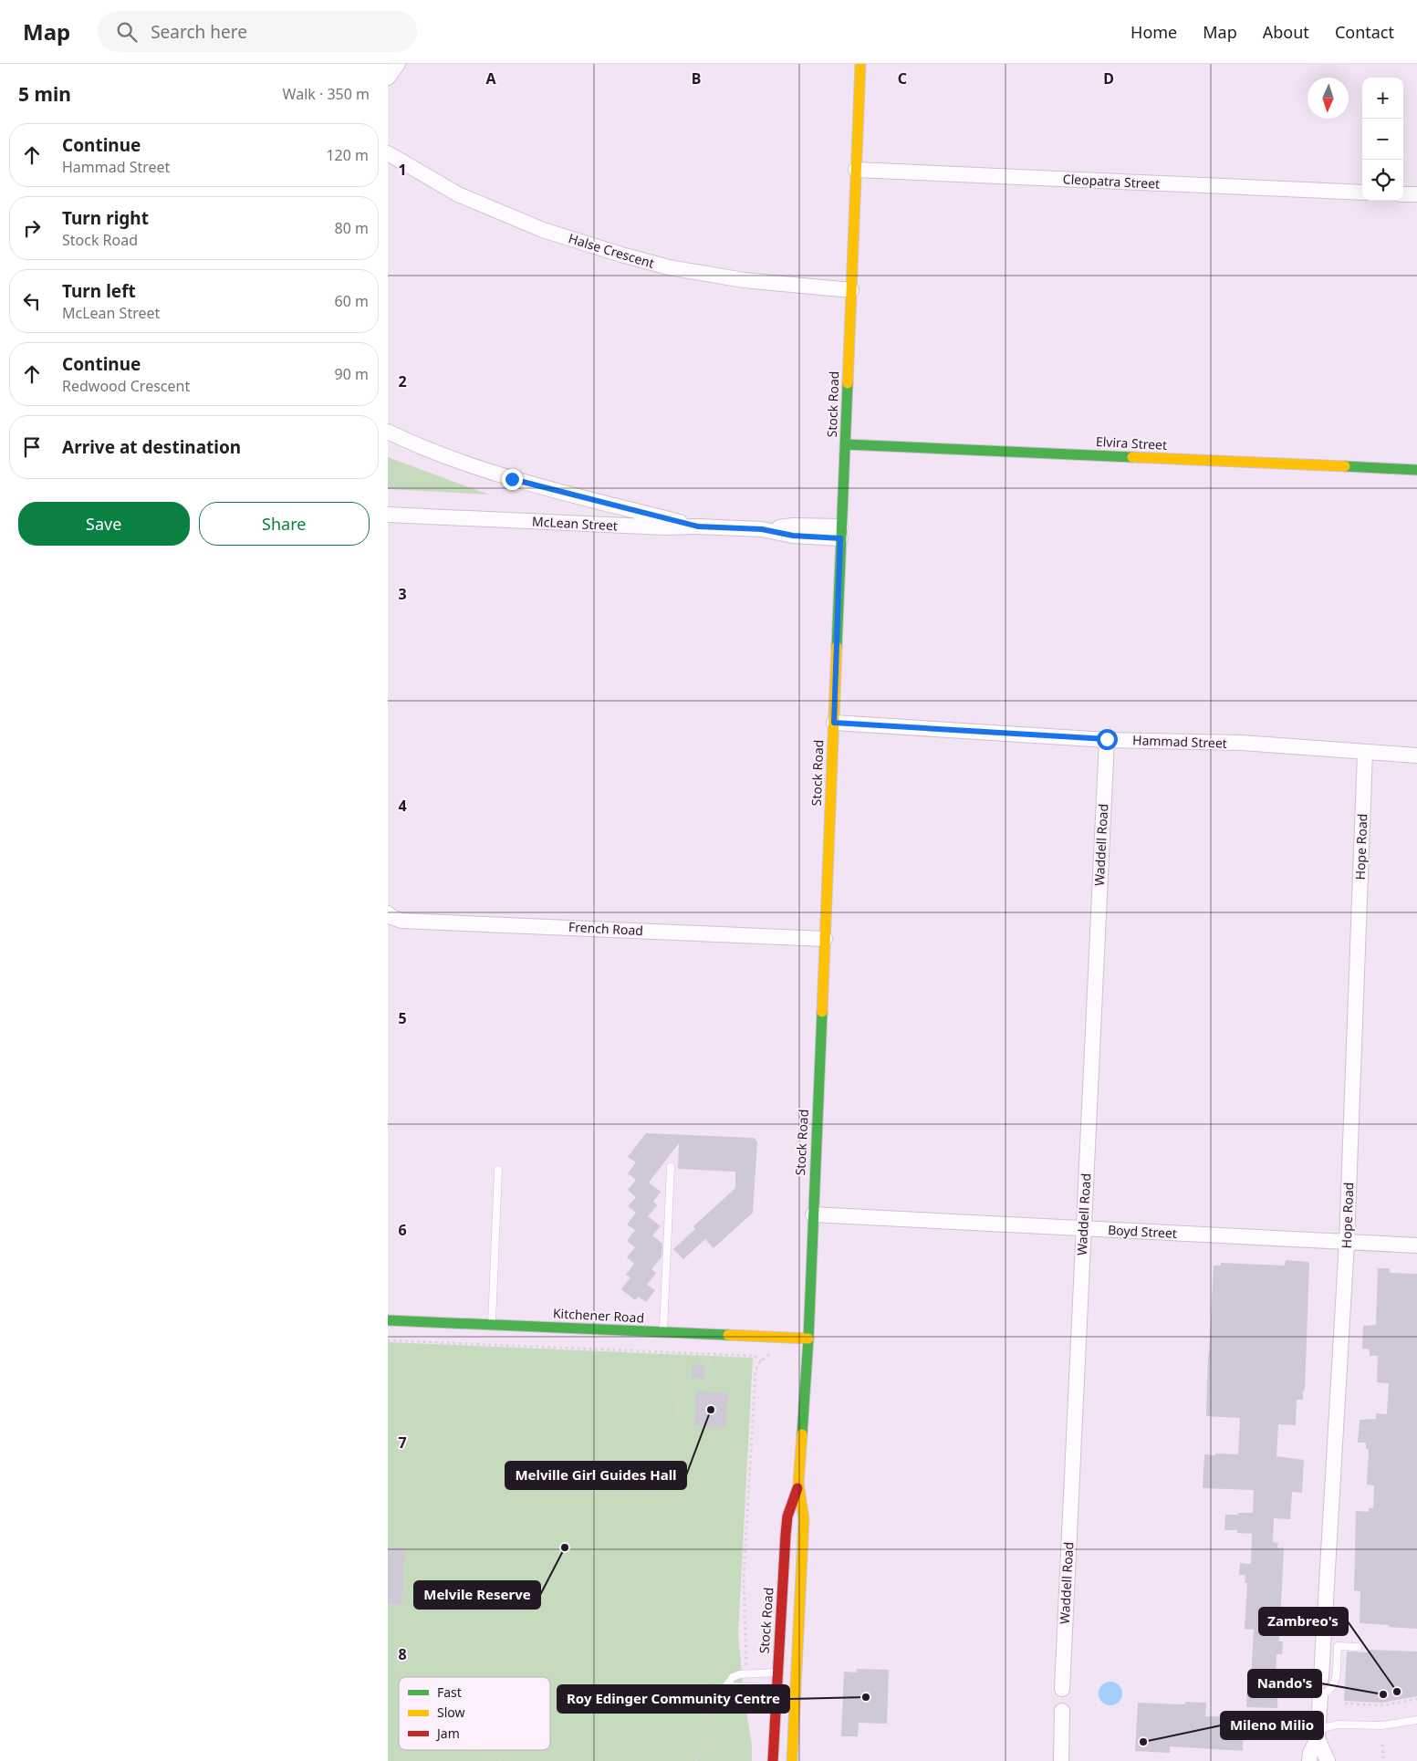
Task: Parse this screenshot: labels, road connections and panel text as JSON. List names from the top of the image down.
{
  "streets": {
    "main road": ["Stock Road", "Elvira Street", "Kitchener Road"],
    "street": [
      "Cleopatra Street",
      "Halse Crescent",
      "McLean Street",
      "Hammad Street",
      "Waddell Road",
      "Hope Road",
      "French Road",
      "Boyd Street"
    ]
  },
  "crossings": [
    ["Cleopatra Street", "Stock Road"],
    ["Halse Crescent", "Stock Road"],
    ["Stock Road", "Elvira Street"],
    ["Stock Road", "McLean Street"],
    ["Stock Road", "Hammad Street"],
    ["Stock Road", "French Road"],
    ["Stock Road", "Boyd Street"],
    ["Stock Road", "Kitchener Road"],
    ["Hammad Street", "Waddell Road"],
    ["Hammad Street", "Hope Road"],
    ["Waddell Road", "Boyd Street"],
    ["Hope Road", "Boyd Street"]
  ],
  "places": [
    "Melville Girl Guides Hall",
    "Melvile Reserve",
    "Zambreo's",
    "Nando's",
    "Roy Edinger Community Centre",
    "Mileno Milio"
  ],
  "legend": ["Fast", "Slow", "Jam"],
  "north": "bottom",
  "page": {
    "header": "Map",
    "search": "Search here",
    "nav": [
      "Home",
      "Map",
      "About",
      "Contact"
    ],
    "heading": ["5 min", "Walk · 350 m"],
    "map_buttons": ["+", "−"],
    "list": [
      ["Continue", "Hammad Street", "120 m"],
      ["Turn right", "Stock Road", "80 m"],
      ["Turn left", "McLean Street", "60 m"],
      ["Continue", "Redwood Crescent", "90 m"],
      "Arrive at destination"
    ],
    "buttons": ["Save", "Share"]
  },
  "grid": {
    "columns": [
      "A",
      "B",
      "C",
      "D"
    ],
    "rows": [
      "1",
      "2",
      "3",
      "4",
      "5",
      "6",
      "7",
      "8"
    ]
  }
}
